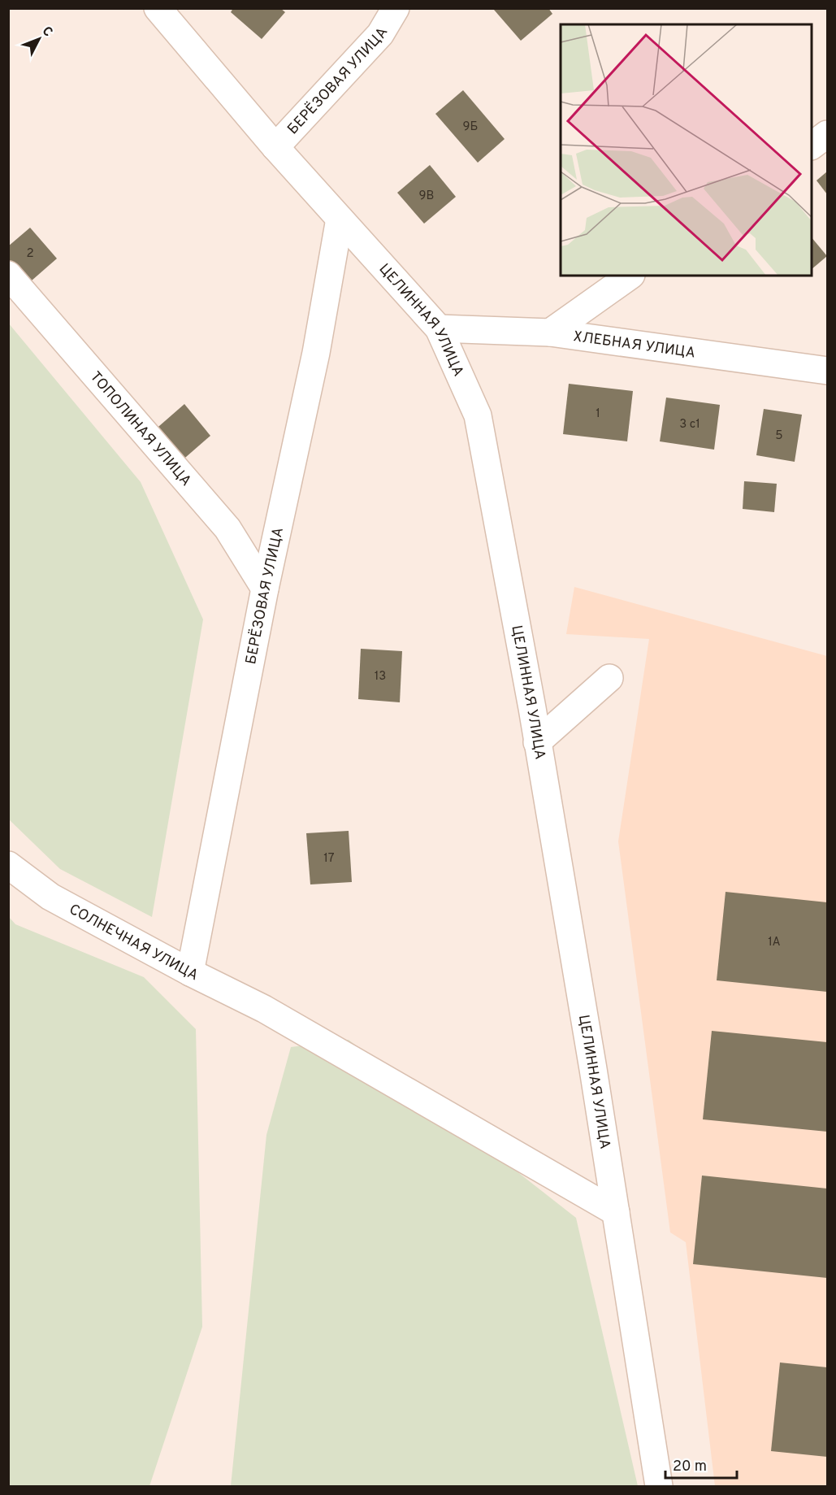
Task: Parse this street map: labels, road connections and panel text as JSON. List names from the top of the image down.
{
  "streets": {
    "street": [
      "БЕРЁЗОВАЯ УЛИЦА",
      "ЦЕЛИННАЯ УЛИЦА",
      "ХЛЕБНАЯ УЛИЦА",
      "ТОПОЛИНАЯ УЛИЦА",
      "СОЛНЕЧНАЯ УЛИЦА"
    ]
  },
  "crossings": [
    ["БЕРЁЗОВАЯ УЛИЦА", "ЦЕЛИННАЯ УЛИЦА"],
    ["БЕРЁЗОВАЯ УЛИЦА", "ТОПОЛИНАЯ УЛИЦА"],
    ["БЕРЁЗОВАЯ УЛИЦА", "СОЛНЕЧНАЯ УЛИЦА"],
    ["ЦЕЛИННАЯ УЛИЦА", "ХЛЕБНАЯ УЛИЦА"],
    ["ЦЕЛИННАЯ УЛИЦА", "СОЛНЕЧНАЯ УЛИЦА"]
  ],
  "house_numbers": [
    "9Б",
    "9В",
    "2",
    "1",
    "3 с1",
    "5",
    "13",
    "17",
    "1А"
  ],
  "scale_bar": "20 m",
  "north": "top right"
}
